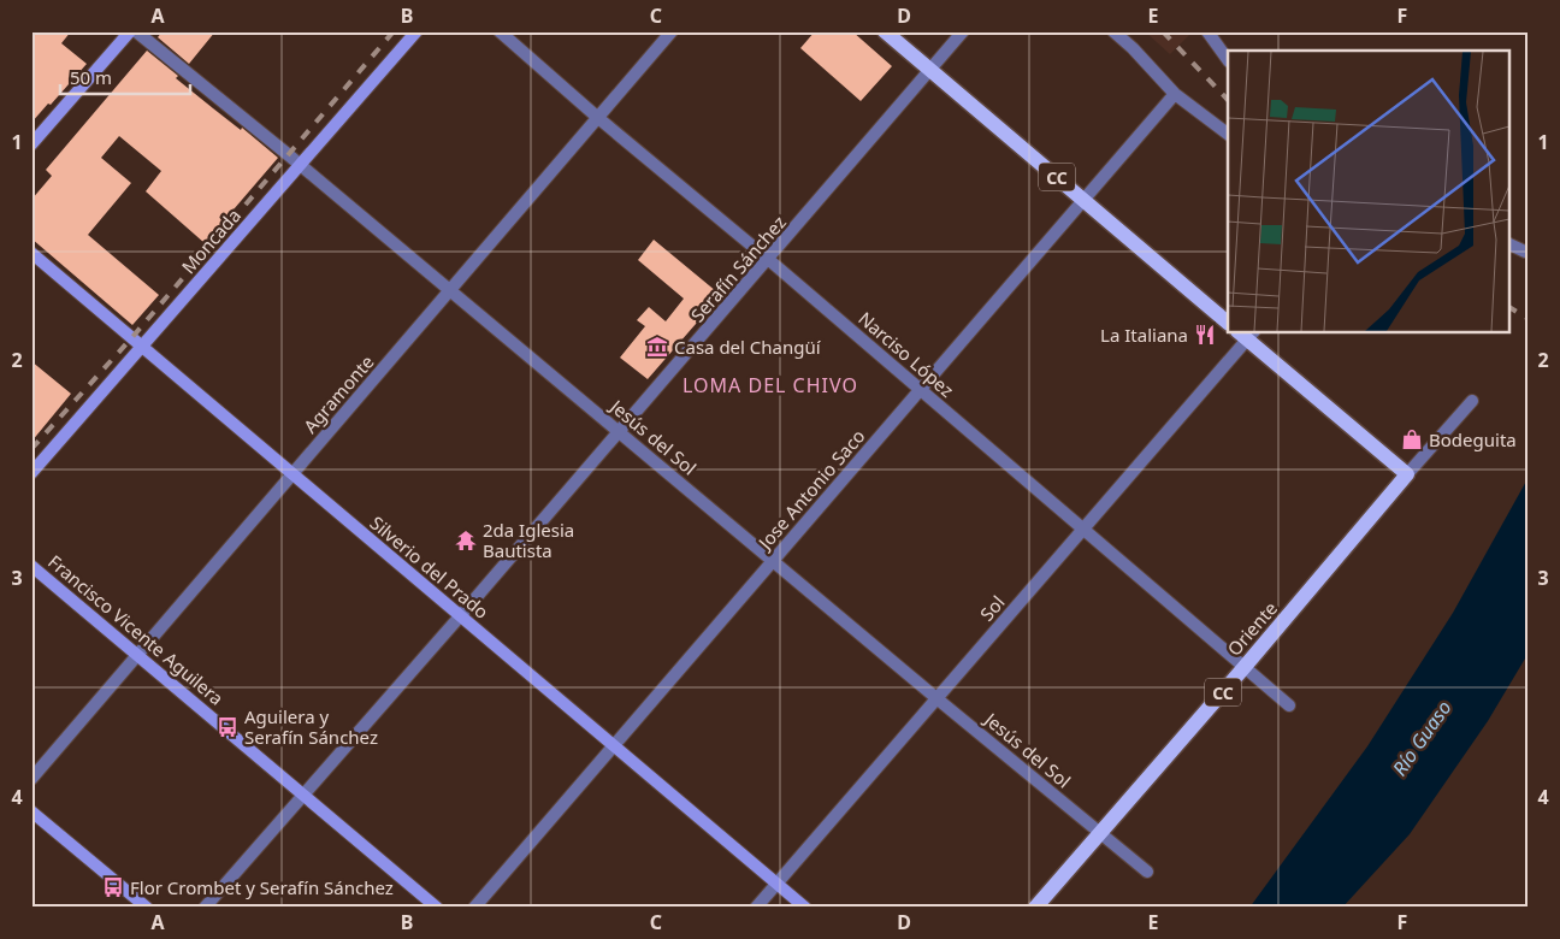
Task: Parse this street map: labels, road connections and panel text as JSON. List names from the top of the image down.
{
  "streets": {
    "main road": ["CC", "Oriente"],
    "street": [
      "Moncada",
      "Serafín Sánchez",
      "Narciso López",
      "Agramonte",
      "Jesús del Sol",
      "Jose Antonio Saco",
      "Silverio del Prado",
      "Sol",
      "Francisco Vicente Aguilera"
    ]
  },
  "crossings": [
    ["CC", "Serafín Sánchez"],
    ["CC", "Jose Antonio Saco"],
    ["Moncada", "Jesús del Sol"],
    ["Moncada", "Silverio del Prado"],
    ["Serafín Sánchez", "Narciso López"],
    ["Serafín Sánchez", "Jesús del Sol"],
    ["Serafín Sánchez", "Silverio del Prado"],
    ["Serafín Sánchez", "Francisco Vicente Aguilera"],
    ["Narciso López", "Agramonte"],
    ["Narciso López", "Jose Antonio Saco"],
    ["Narciso López", "Sol"],
    ["Narciso López", "Oriente"],
    ["Agramonte", "Jesús del Sol"],
    ["Agramonte", "Silverio del Prado"],
    ["Agramonte", "Francisco Vicente Aguilera"],
    ["Jesús del Sol", "Jose Antonio Saco"],
    ["Jesús del Sol", "Sol"],
    ["Jesús del Sol", "Oriente"],
    ["Jose Antonio Saco", "Silverio del Prado"],
    ["Silverio del Prado", "Sol"]
  ],
  "districts": ["LOMA DEL CHIVO"],
  "water": ["Río Guaso"],
  "places": {
    "restaurant": ["La Italiana"],
    "museum": ["Casa del Changüí"],
    "shop": ["Bodeguita"],
    "temple": ["2da Iglesia Bautista"],
    "bus stop": ["Aguilera y Serafín Sánchez", "Flor Crombet y Serafín Sánchez"]
  },
  "scale_bar": "50 m",
  "grid": {
    "columns": [
      "A",
      "B",
      "C",
      "D",
      "E",
      "F"
    ],
    "rows": [
      "1",
      "2",
      "3",
      "4"
    ]
  }
}
